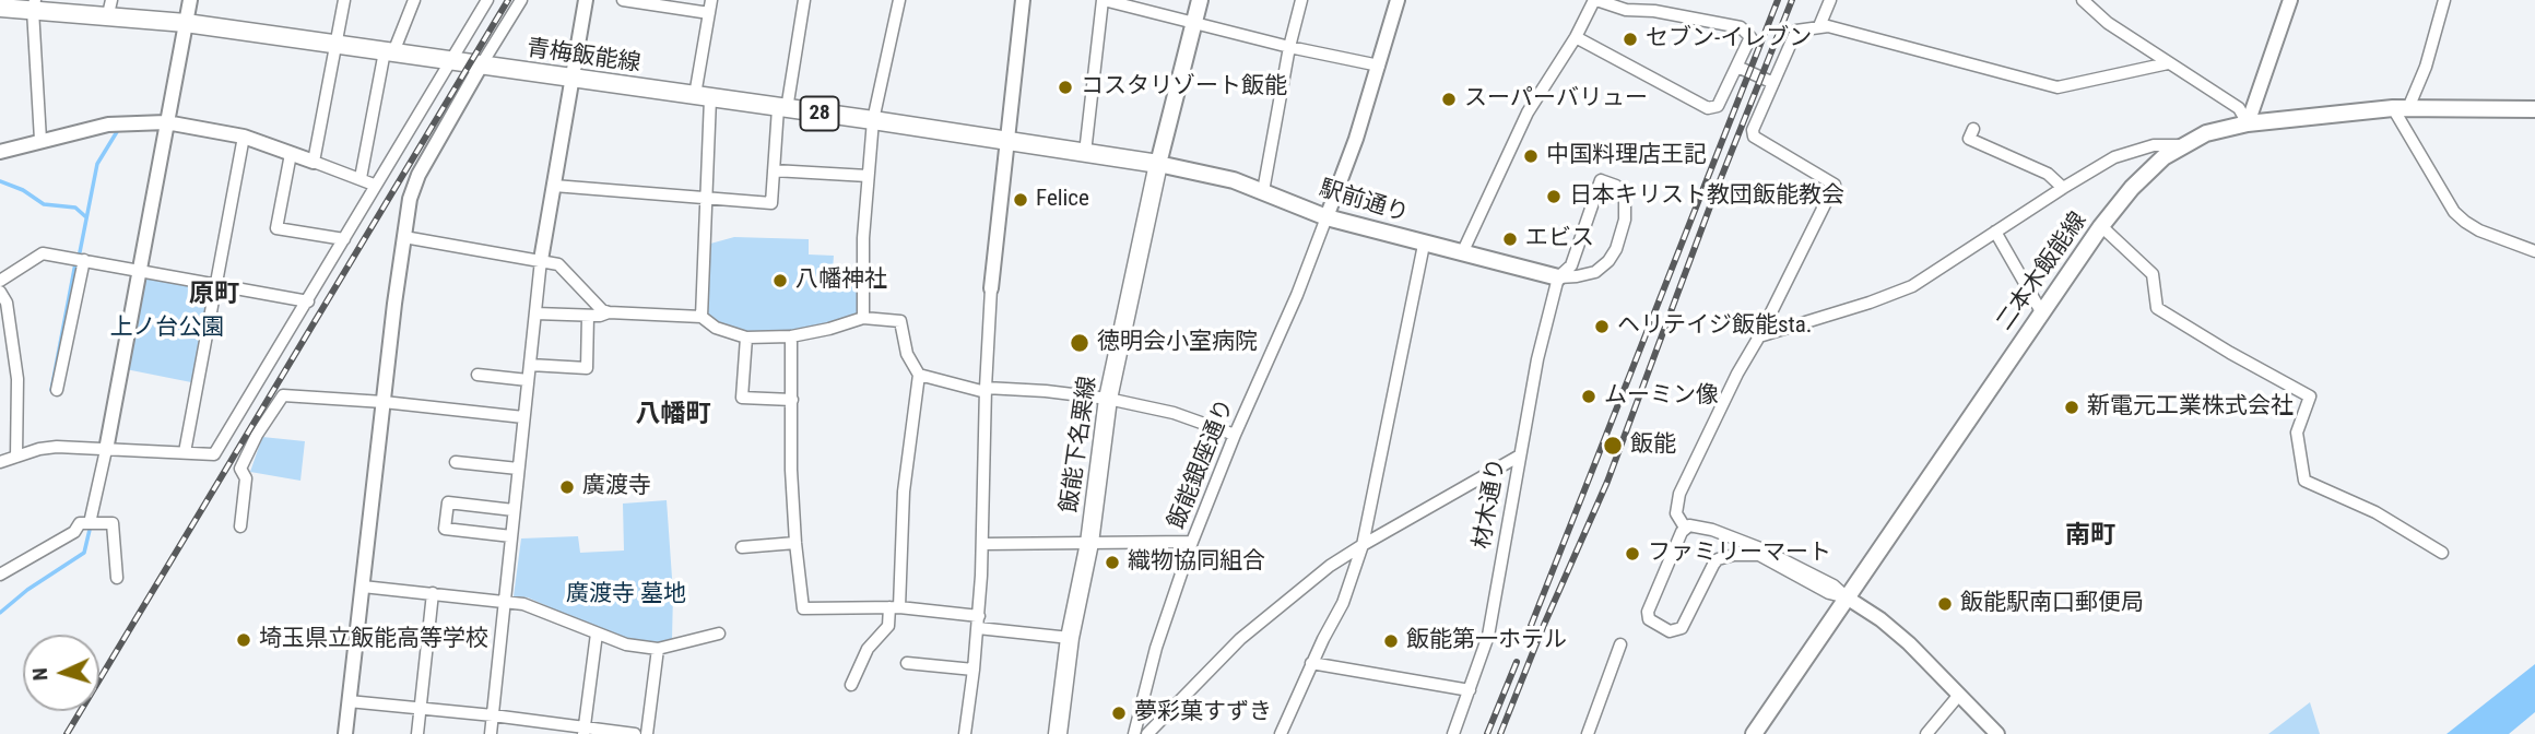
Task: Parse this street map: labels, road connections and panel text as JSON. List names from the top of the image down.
{
  "streets": {
    "main road": [
      "青梅飯能線",
      "28",
      "駅前通り",
      "二本木飯能線",
      "飯能下名栗線"
    ],
    "street": ["飯能銀座通り", "材木通り"]
  },
  "crossings": [
    ["青梅飯能線", "駅前通り"],
    ["青梅飯能線", "飯能下名栗線"],
    ["駅前通り", "飯能下名栗線"],
    ["駅前通り", "飯能銀座通り"],
    ["駅前通り", "材木通り"]
  ],
  "districts": ["原町", "八幡町", "南町"],
  "parks": ["上ノ台公園", "廣渡寺 墓地"],
  "places": [
    "セブン-イレブン",
    "コスタリゾート飯能",
    "スーパーバリュー",
    "中国料理店王記",
    "日本キリスト教団飯能教会",
    "Felice",
    "エビス",
    "八幡神社",
    "ヘリテイジ飯能sta.",
    "徳明会小室病院",
    "ムーミン像",
    "新電元工業株式会社",
    "飯能",
    "廣渡寺",
    "ファミリーマート",
    "織物協同組合",
    "飯能駅南口郵便局",
    "埼玉県立飯能高等学校",
    "飯能第一ホテル",
    "夢彩菓すずき"
  ],
  "north": "left"
}
